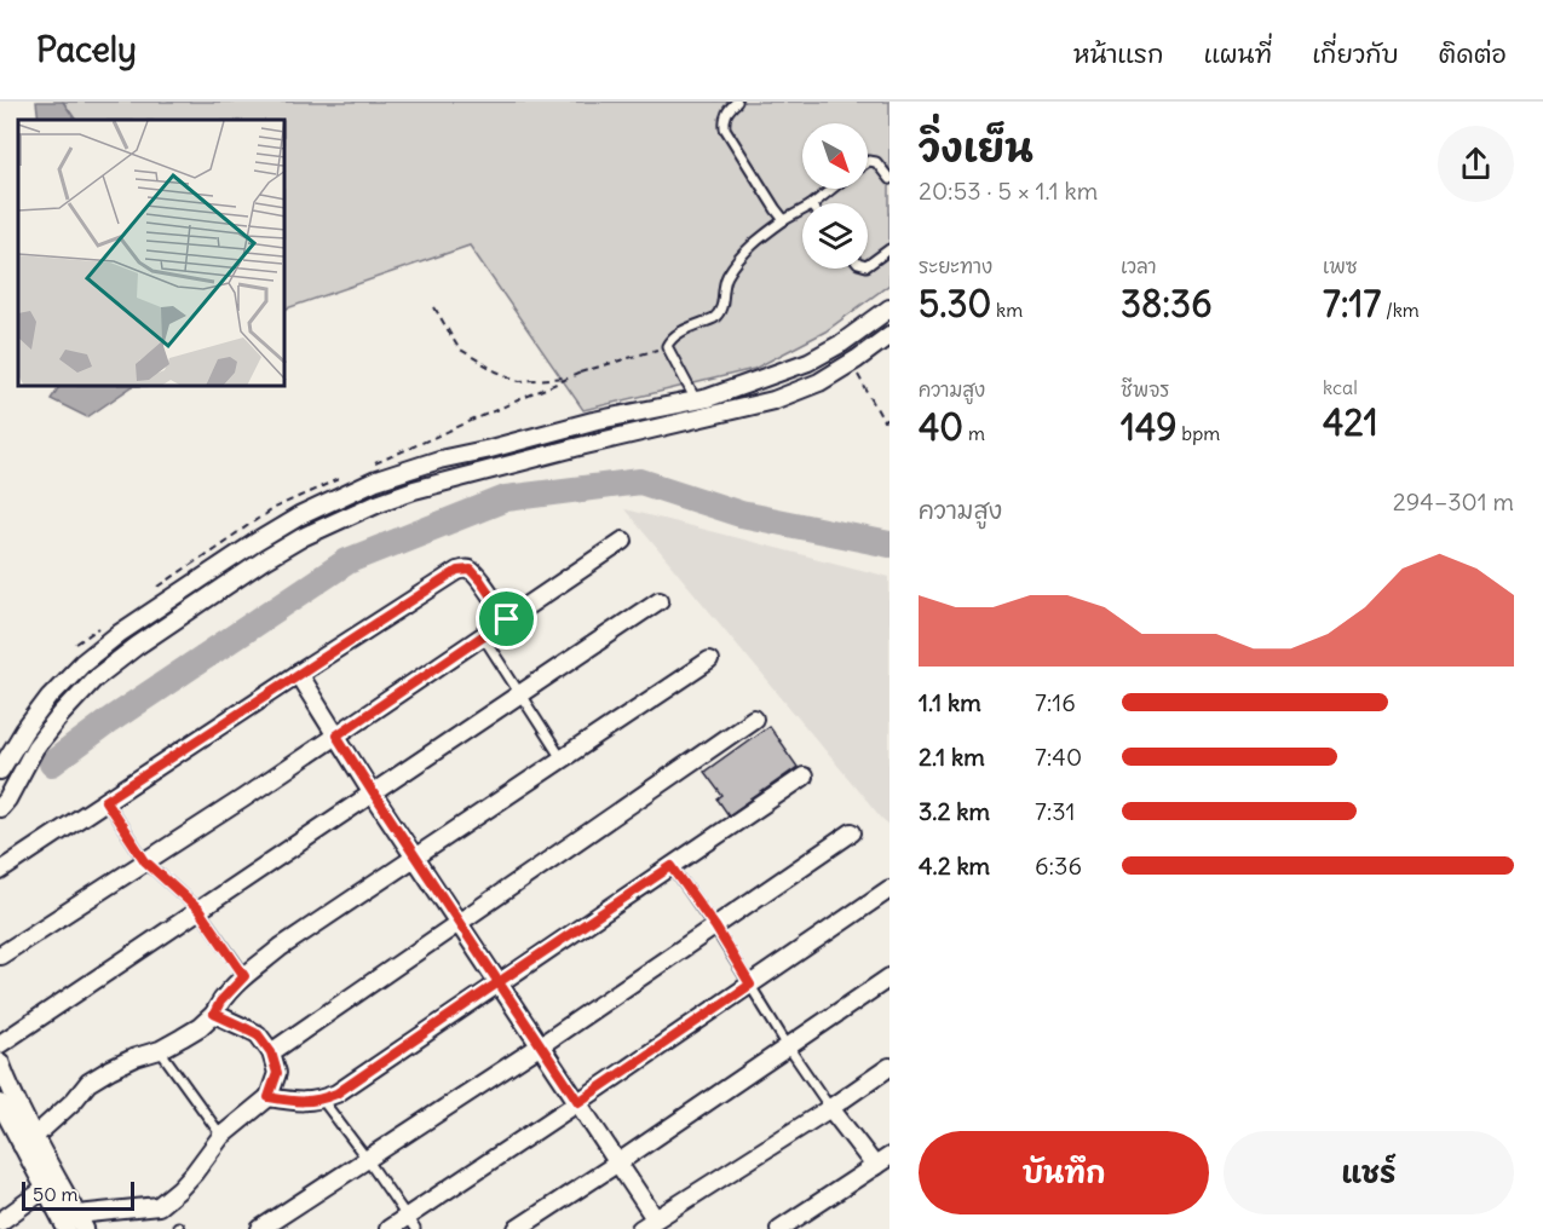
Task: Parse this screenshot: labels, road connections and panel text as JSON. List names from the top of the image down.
{
  "scale_bar": "50 m",
  "north": "bottom right",
  "page": {
    "header": "Pacely",
    "nav": [
      "หน้าแรก",
      "แผนที่",
      "เกี่ยวกับ",
      "ติดต่อ"
    ],
    "heading": ["วิ่งเย็น", "20:53 · 5 × 1.1 km"],
    "stats": [
      ["ระยะทาง", "5.30 km"],
      ["เวลา", "38:36"],
      ["เพซ", "7:17 /km"],
      ["ความสูง", "40 m"],
      ["ชีพจร", "149 bpm"],
      ["kcal", "421"]
    ],
    "chart": ["ความสูง", "294–301 m"],
    "list": [
      {
        "name": "1.1 km",
        "note": "7:16"
      },
      {
        "name": "2.1 km",
        "note": "7:40"
      },
      {
        "name": "3.2 km",
        "note": "7:31"
      },
      {
        "name": "4.2 km",
        "note": "6:36"
      }
    ],
    "buttons": ["บันทึก", "แชร์"],
    "scale": "50 m"
  }
}
